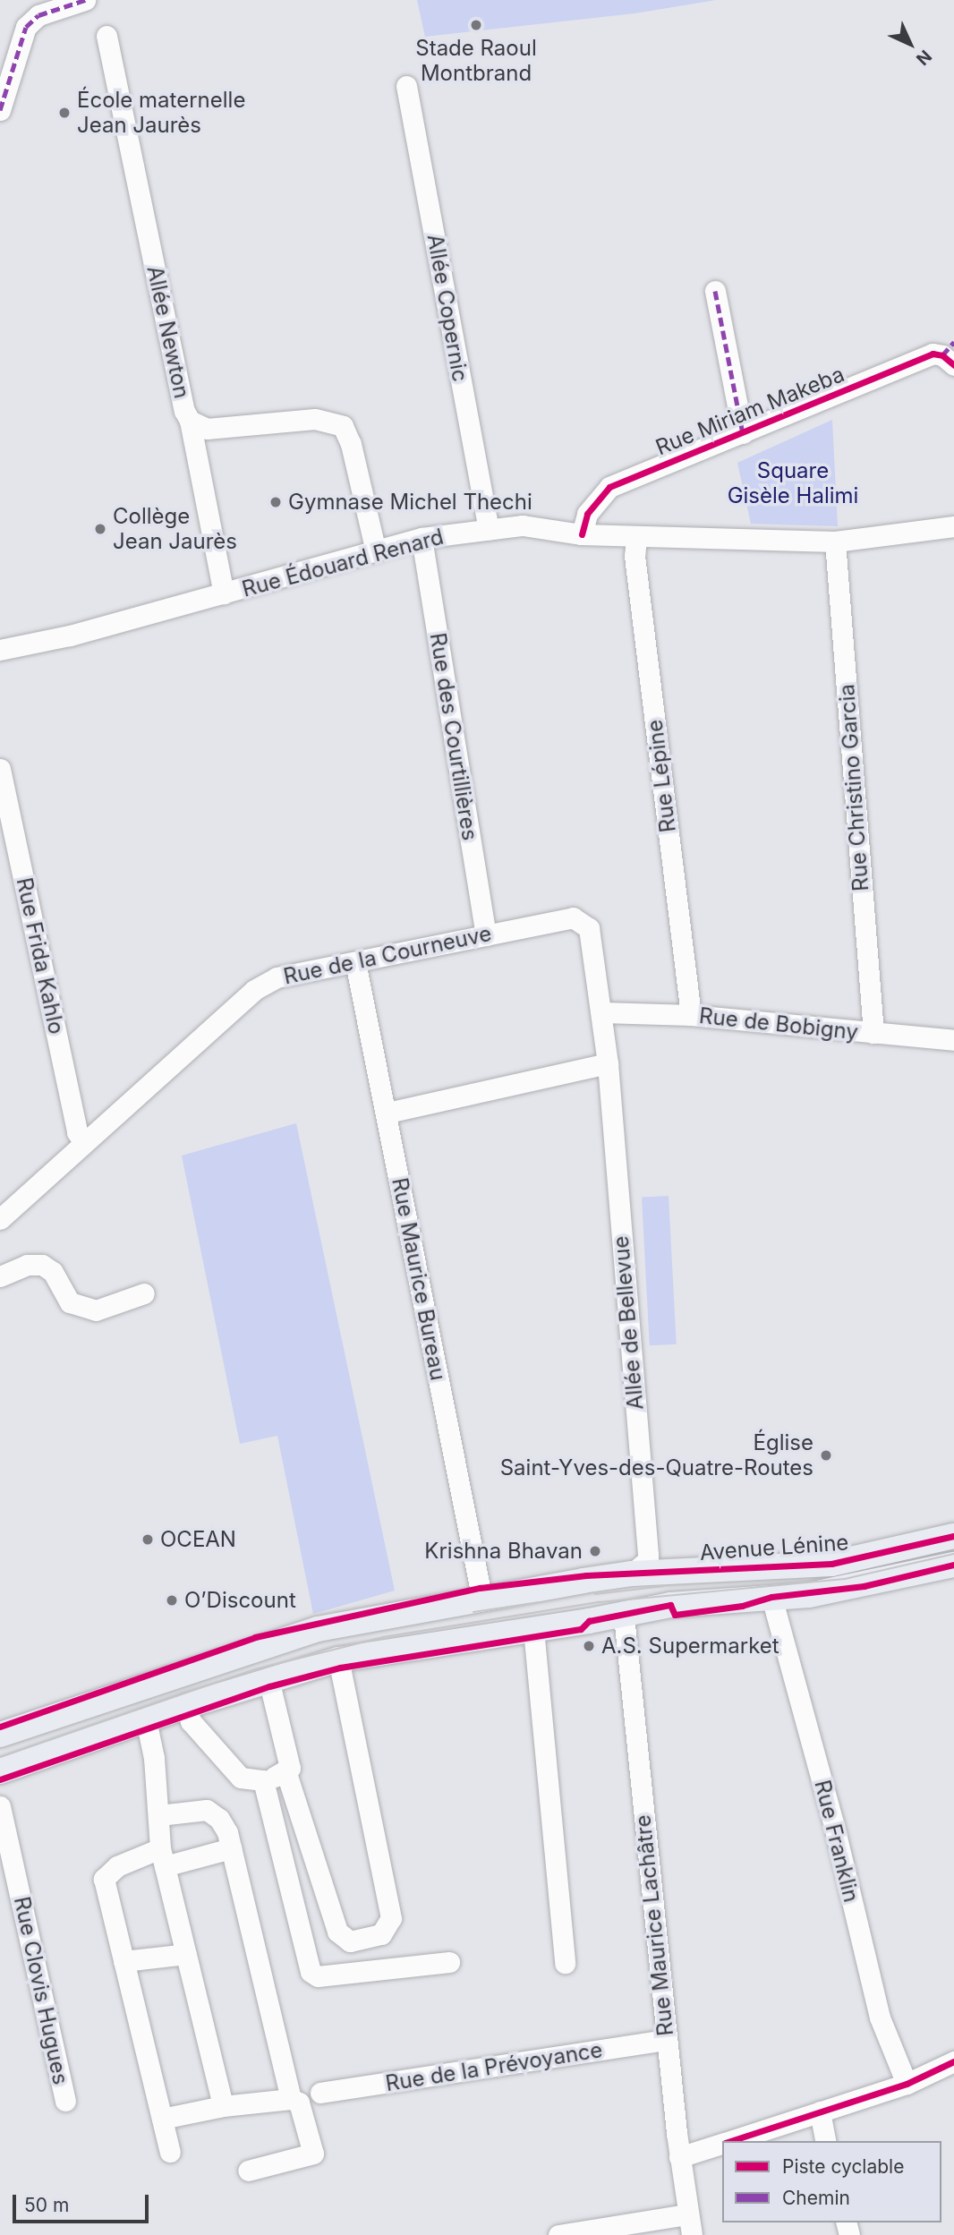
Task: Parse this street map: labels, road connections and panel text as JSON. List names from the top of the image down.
{
  "streets": {
    "main road": ["Avenue Lénine"],
    "street": [
      "Allée Copernic",
      "Allée Newton",
      "Rue Miriam Makeba",
      "Rue Édouard Renard",
      "Rue des Courtillières",
      "Rue Lépine",
      "Rue Christino Garcia",
      "Rue de la Courneuve",
      "Rue Frida Kahlo",
      "Rue de Bobigny",
      "Rue Maurice Bureau",
      "Allée de Bellevue",
      "Rue Franklin",
      "Rue Maurice Lachâtre",
      "Rue Clovis Hugues",
      "Rue de la Prévoyance"
    ]
  },
  "crossings": [
    ["Allée Copernic", "Rue Édouard Renard"],
    ["Allée Newton", "Rue Édouard Renard"],
    ["Rue Miriam Makeba", "Rue Édouard Renard"],
    ["Rue Édouard Renard", "Rue des Courtillières"],
    ["Rue Édouard Renard", "Rue Lépine"],
    ["Rue Édouard Renard", "Rue Christino Garcia"],
    ["Rue des Courtillières", "Rue de la Courneuve"],
    ["Rue Lépine", "Rue de Bobigny"],
    ["Rue Christino Garcia", "Rue de Bobigny"],
    ["Rue de la Courneuve", "Rue Frida Kahlo"],
    ["Rue de la Courneuve", "Rue de Bobigny"],
    ["Rue de la Courneuve", "Rue Maurice Bureau"],
    ["Rue Maurice Bureau", "Avenue Lénine"],
    ["Allée de Bellevue", "Avenue Lénine"],
    ["Avenue Lénine", "Rue Franklin"],
    ["Avenue Lénine", "Rue Maurice Lachâtre"],
    ["Rue Maurice Lachâtre", "Rue de la Prévoyance"]
  ],
  "parks": ["Square Gisèle Halimi"],
  "places": [
    "Stade Raoul Montbrand",
    "École maternelle Jean Jaurès",
    "Gymnase Michel Thechi",
    "Collège Jean Jaurès",
    "Église Saint-Yves-des-Quatre-Routes",
    "OCEAN",
    "Krishna Bhavan",
    "O’Discount",
    "A.S. Supermarket"
  ],
  "legend": ["Piste cyclable", "Chemin"],
  "scale_bar": "50 m",
  "north": "bottom right"
}
